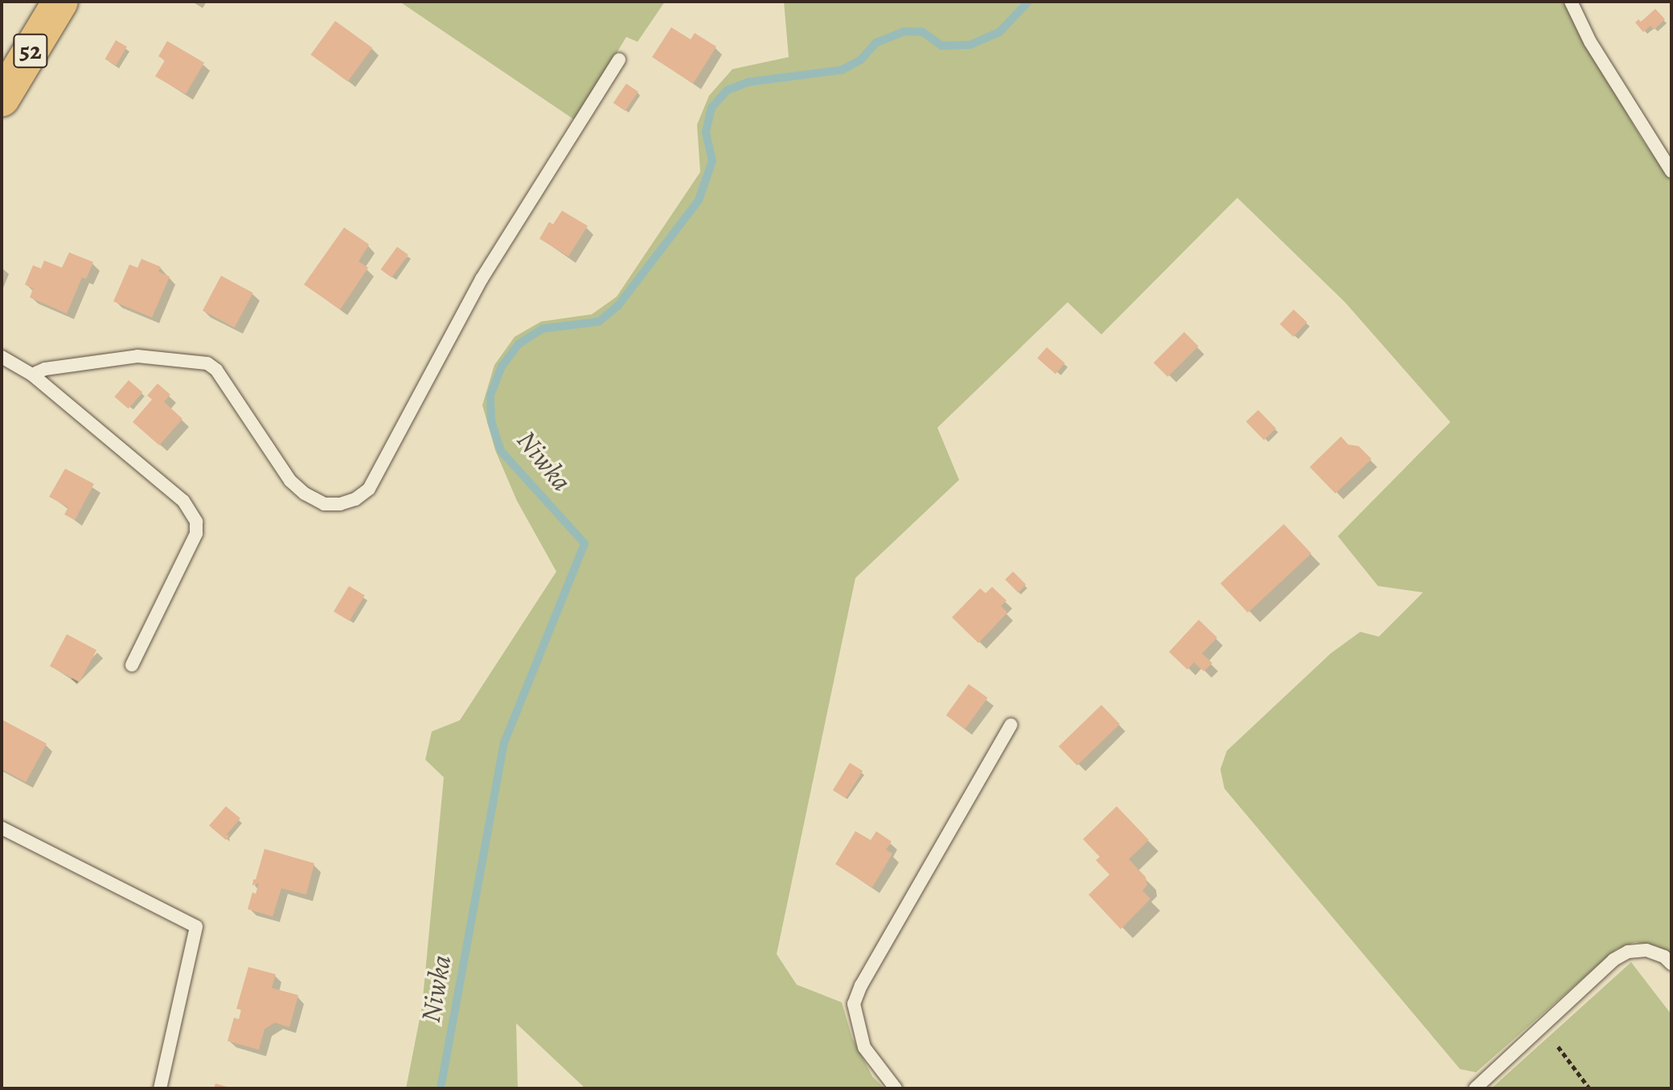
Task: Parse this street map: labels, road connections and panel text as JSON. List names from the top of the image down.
{
  "streets": {
    "main road": ["52"]
  },
  "water": ["Niwka"]
}
